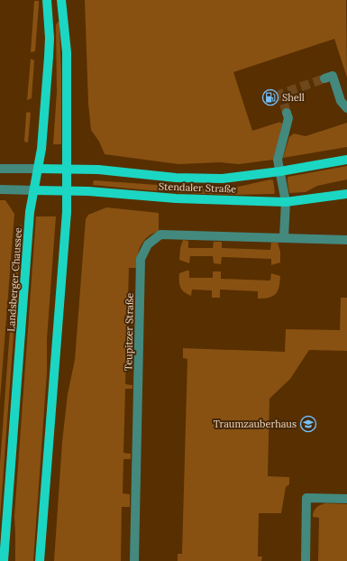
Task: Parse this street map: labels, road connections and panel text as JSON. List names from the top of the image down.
{
  "streets": {
    "main road": ["Stendaler Straße", "Landsberger Chaussee"],
    "street": ["Teupitzer Straße"]
  },
  "crossings": [
    ["Stendaler Straße", "Landsberger Chaussee"]
  ],
  "places": {
    "fuel station": ["Shell"],
    "school or university": ["Traumzauberhaus"]
  }
}
